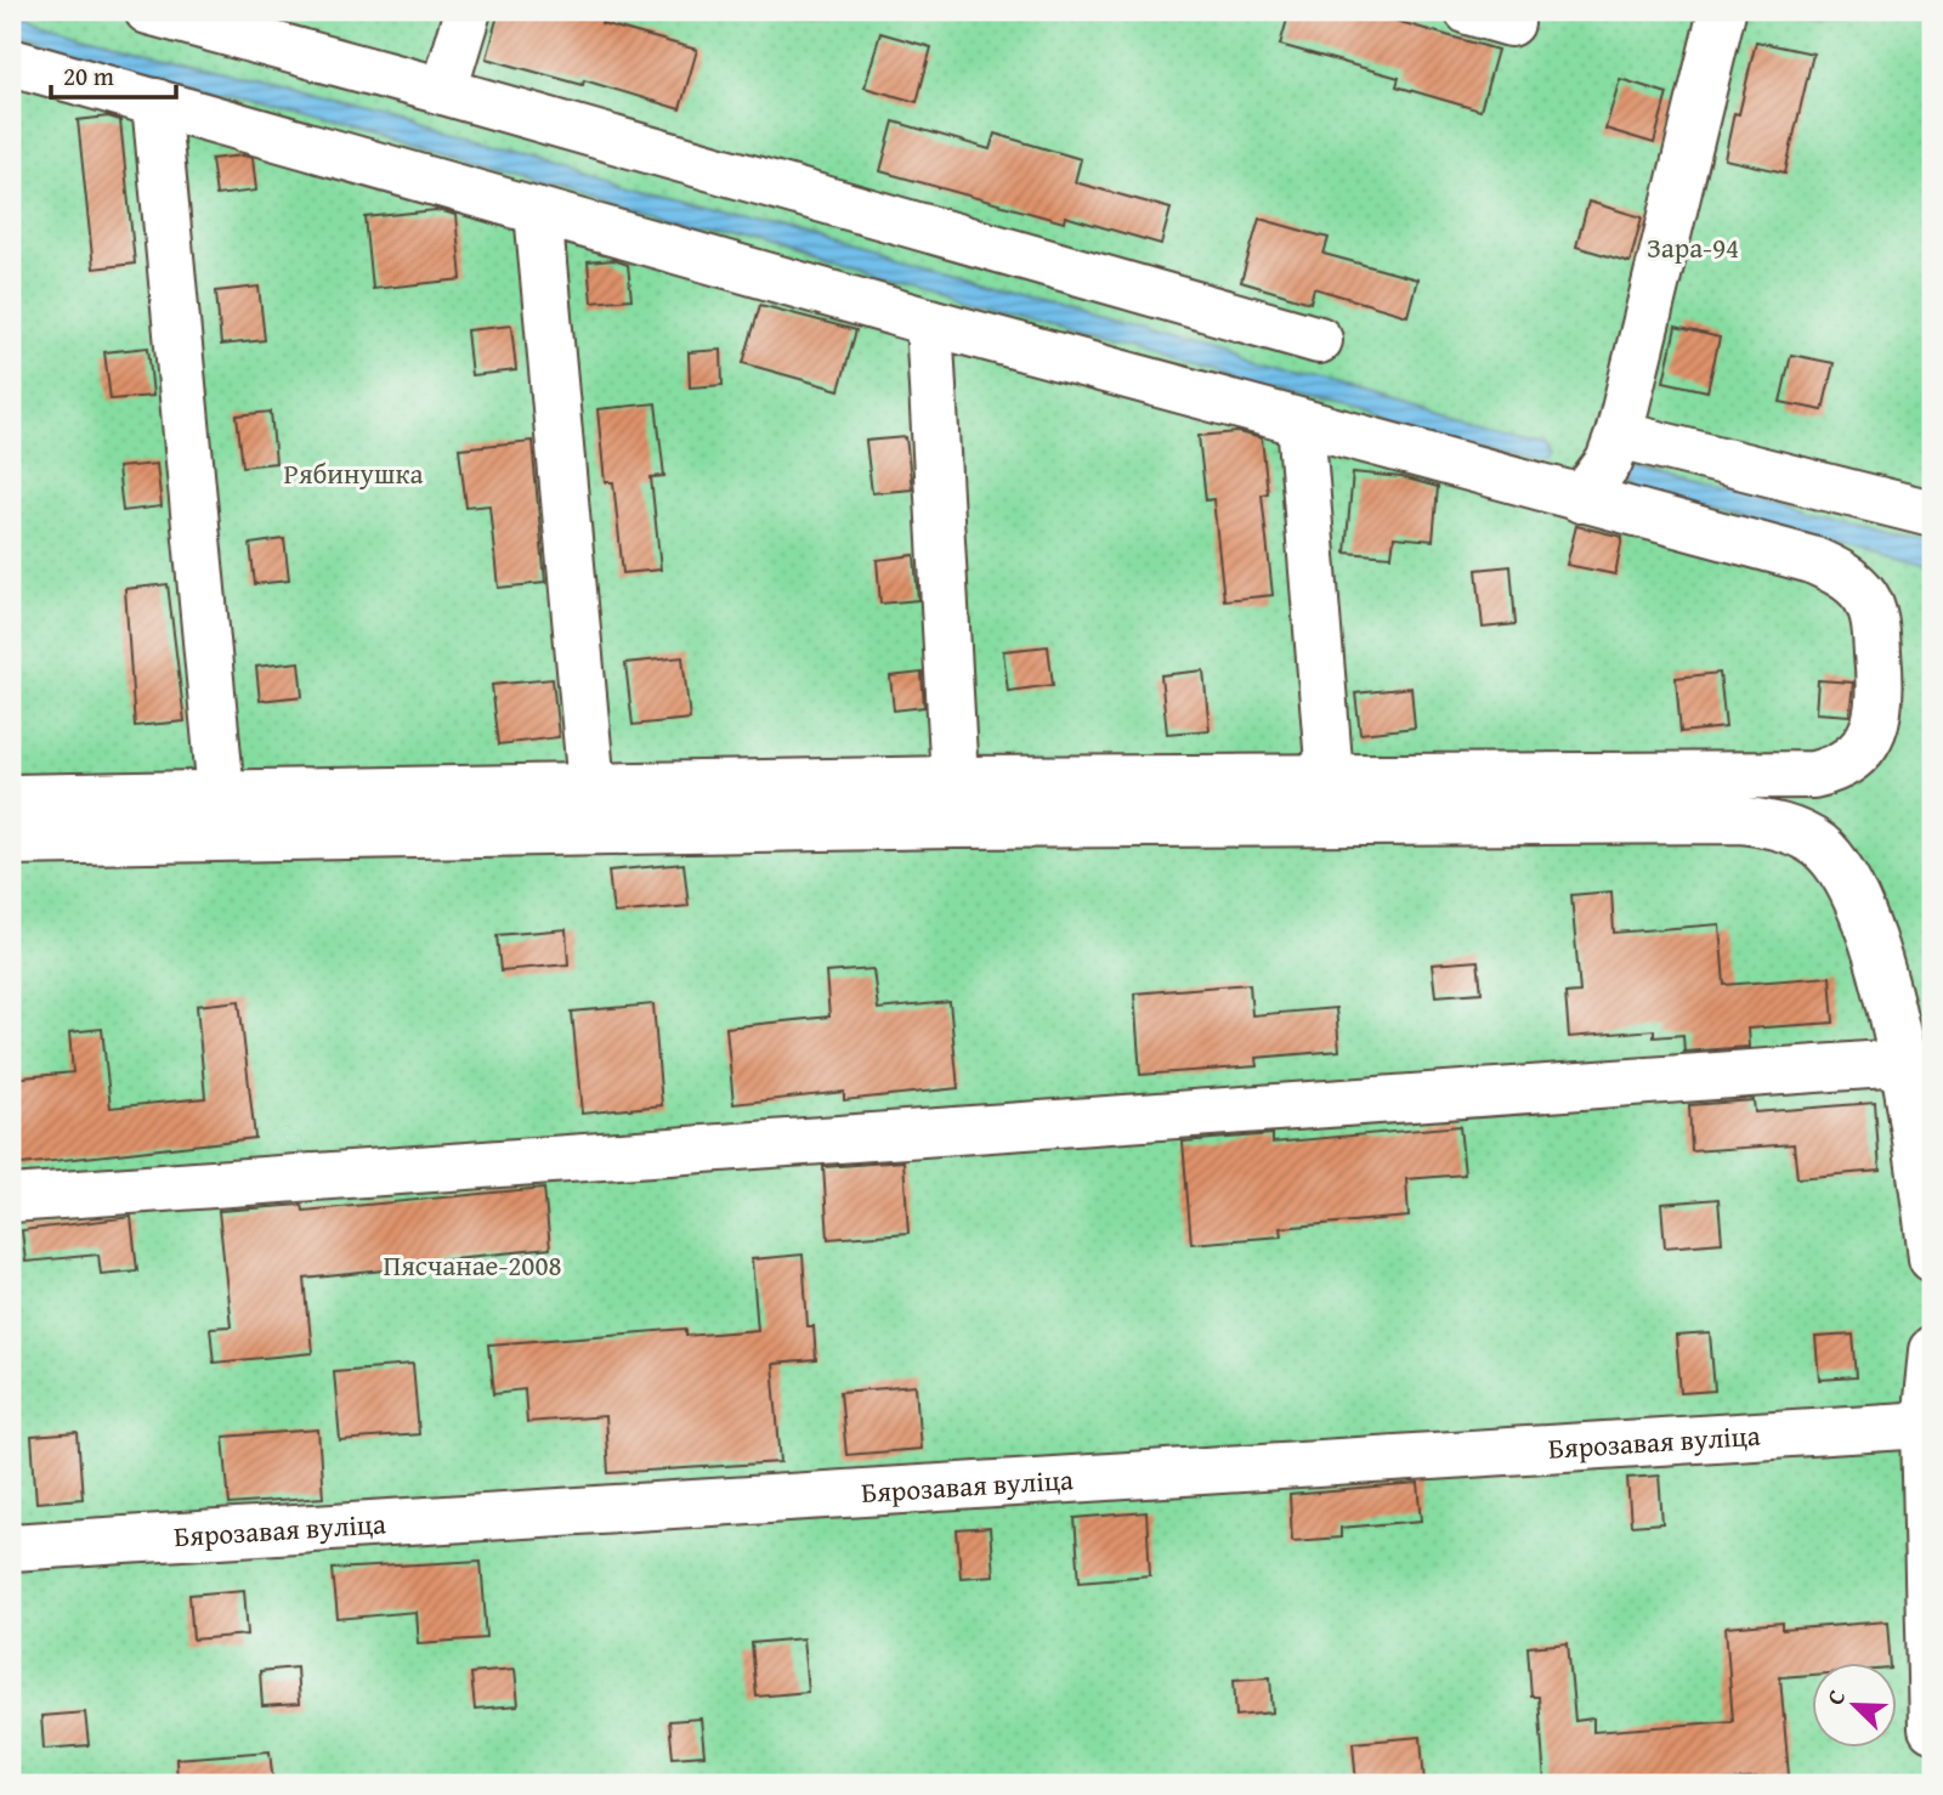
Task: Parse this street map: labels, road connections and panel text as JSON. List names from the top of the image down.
{
  "streets": {
    "lane": ["Бярозавая вуліца"]
  },
  "parks": ["Зара-94", "Рябинушка", "Пясчанае-2008"],
  "scale_bar": "20 m",
  "north": "top left"
}
